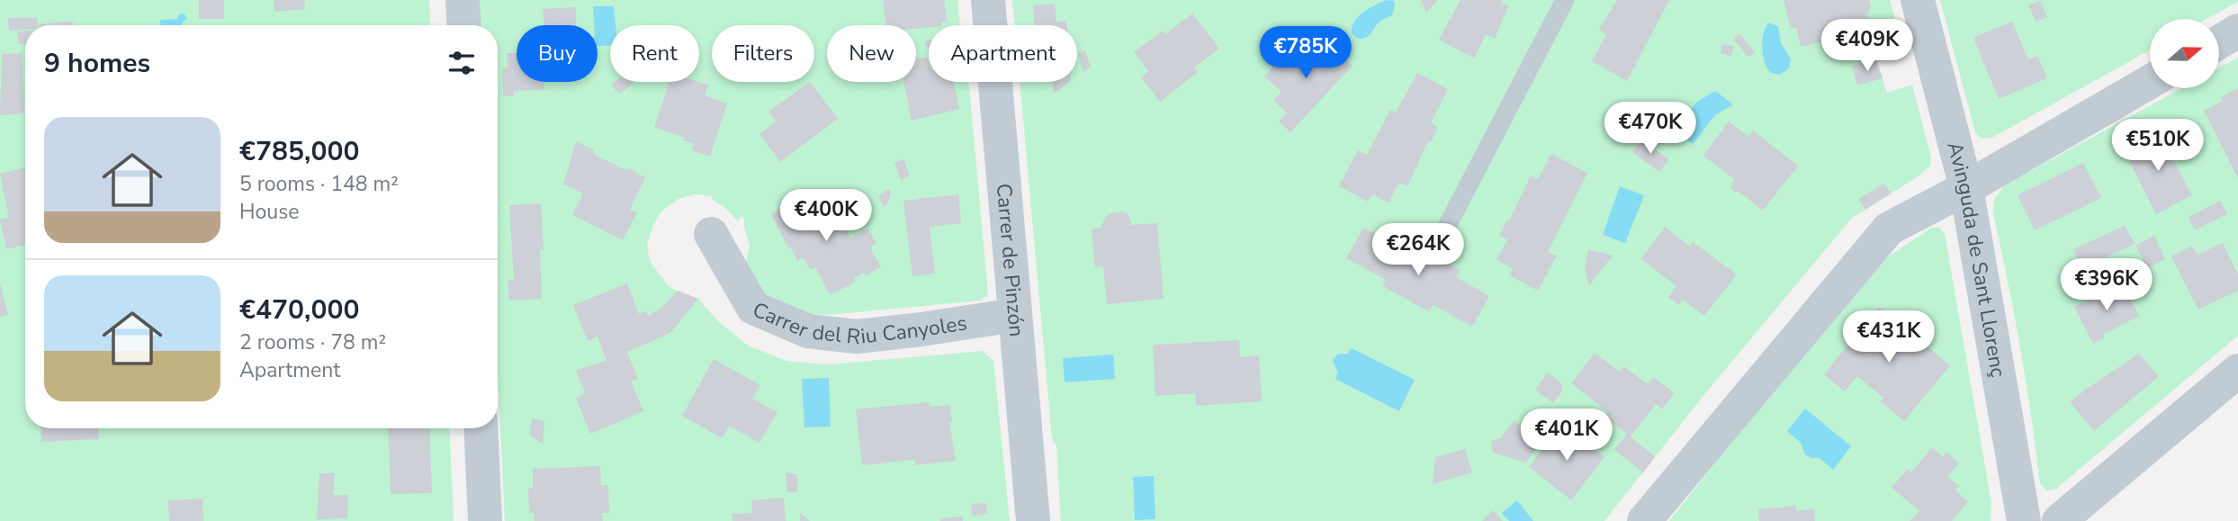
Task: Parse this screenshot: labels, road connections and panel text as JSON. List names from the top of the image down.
{
  "streets": {
    "street": ["Avinguda de Sant Llorenç", "Carrer de Pinzón", "Carrer del Riu Canyoles"]
  },
  "crossings": [
    ["Carrer de Pinzón", "Carrer del Riu Canyoles"]
  ],
  "north": "right",
  "page": {
    "price": [
      "€409K",
      "€785K",
      "€470K",
      "€510K",
      "€400K",
      "€264K",
      "€396K",
      "€431K",
      "€401K"
    ],
    "chip": [
      "Buy",
      "Rent",
      "Filters",
      "New",
      "Apartment"
    ],
    "heading": "9 homes",
    "list": [
      {
        "name": "€785,000",
        "note": "5 rooms · 148 m² · House"
      },
      {
        "name": "€470,000",
        "note": "2 rooms · 78 m² · Apartment"
      }
    ]
  }
}
